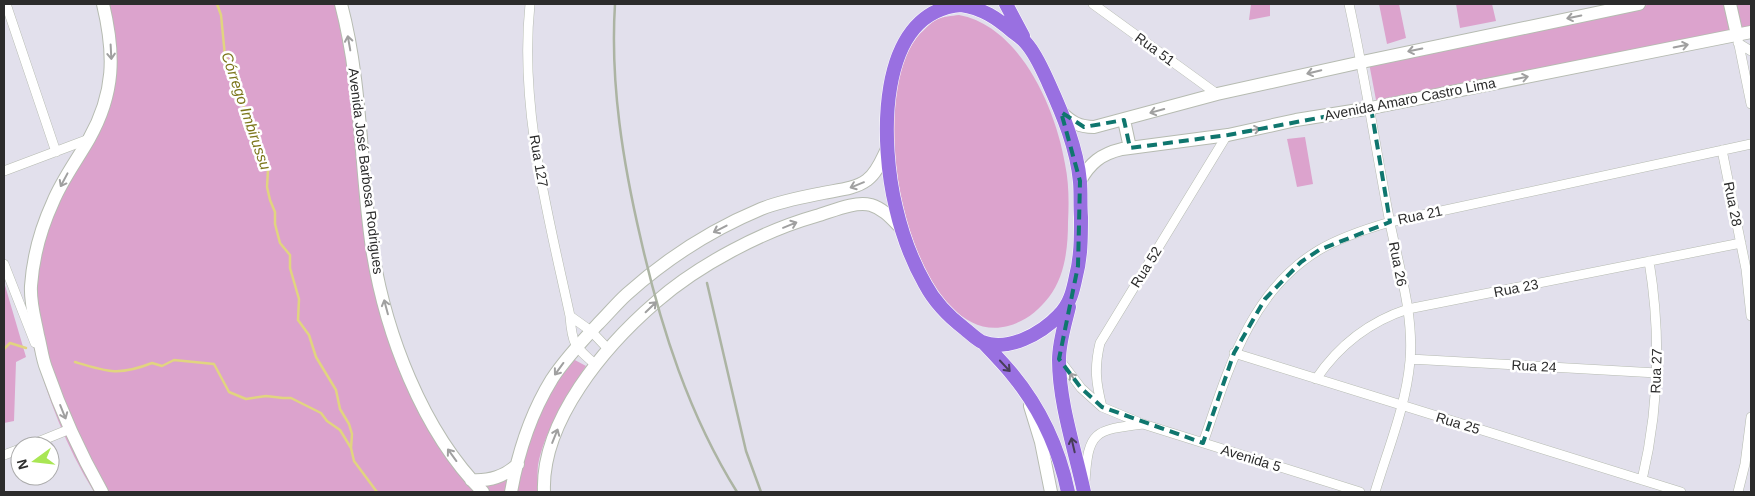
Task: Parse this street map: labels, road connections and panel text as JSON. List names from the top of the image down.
{
  "streets": {
    "main road": ["Avenida Amaro Castro Lima", "Avenida José Barbosa Rodrigues"],
    "street": [
      "Rua 51",
      "Rua 127",
      "Rua 28",
      "Rua 21",
      "Rua 26",
      "Rua 52",
      "Rua 23",
      "Rua 24",
      "Rua 27",
      "Rua 25",
      "Avenida 5"
    ]
  },
  "crossings": [
    ["Avenida Amaro Castro Lima", "Rua 26"],
    ["Avenida Amaro Castro Lima", "Rua 52"],
    ["Rua 28", "Rua 21"],
    ["Rua 28", "Rua 23"],
    ["Rua 21", "Rua 26"],
    ["Rua 21", "Rua 25"],
    ["Rua 21", "Avenida 5"],
    ["Rua 26", "Rua 23"],
    ["Rua 26", "Rua 24"],
    ["Rua 26", "Rua 25"],
    ["Rua 52", "Avenida 5"],
    ["Rua 23", "Rua 27"],
    ["Rua 23", "Rua 25"],
    ["Rua 24", "Rua 27"],
    ["Rua 27", "Rua 25"]
  ],
  "one_way": ["Avenida José Barbosa Rodrigues"],
  "water": ["Córrego Imbirussu"],
  "north": "left"
}
